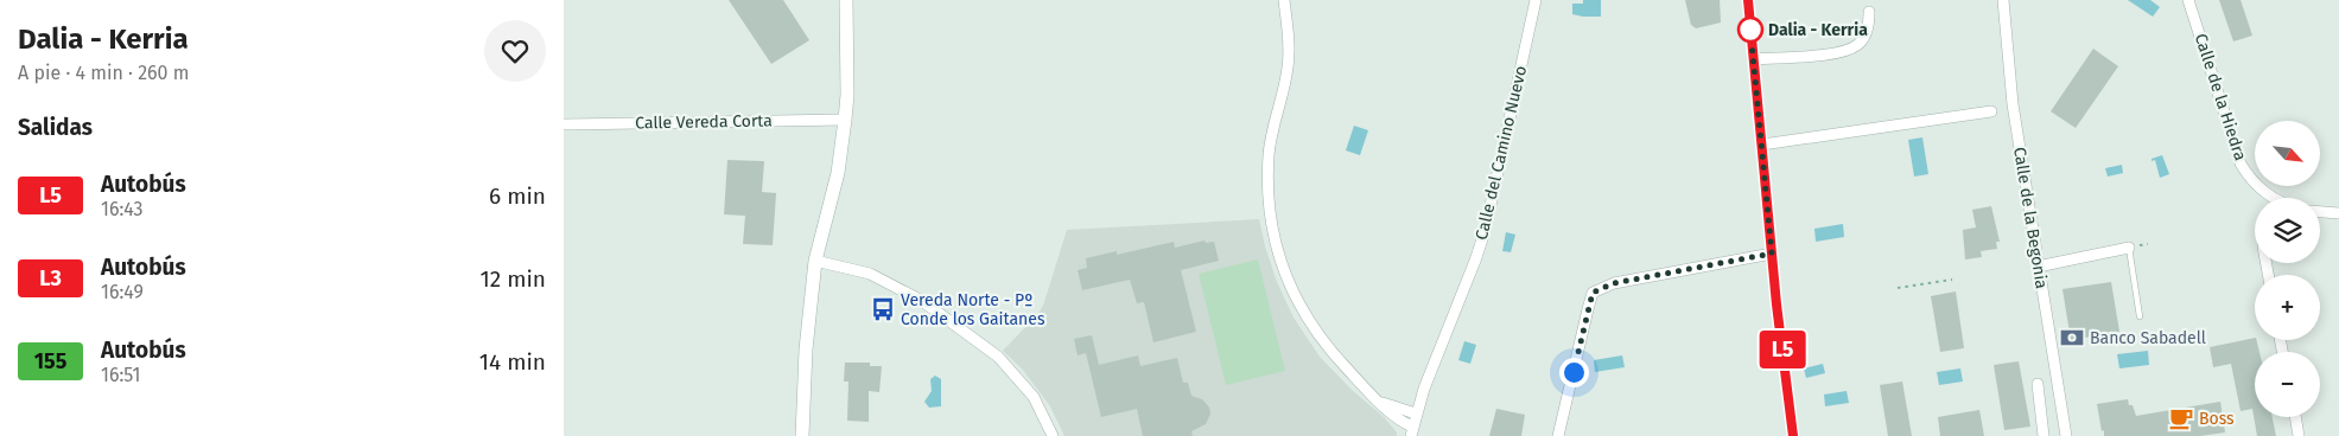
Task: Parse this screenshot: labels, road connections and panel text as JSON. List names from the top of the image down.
{
  "streets": {
    "street": [
      "Calle de la Hiedra",
      "Calle Vereda Corta",
      "Calle del Camino Nuevo",
      "Calle de la Begonia"
    ]
  },
  "places": {
    "other": ["Dalia - Kerria"],
    "bus stop": ["Vereda Norte - Pº Conde los Gaitanes"],
    "bank": ["Banco Sabadell"],
    "cafe": ["Boss"]
  },
  "lines": ["bus line L5"],
  "north": "bottom right",
  "page": {
    "heading": [
      ["Dalia - Kerria", "A pie · 4 min · 260 m"],
      "Salidas"
    ],
    "on_map": "L5",
    "map_buttons": ["+", "−"],
    "list": [
      {
        "mark": "L5",
        "name": "Autobús",
        "note": "16:43",
        "value": "6 min"
      },
      {
        "mark": "L3",
        "name": "Autobús",
        "note": "16:49",
        "value": "12 min"
      },
      {
        "mark": "155",
        "name": "Autobús",
        "note": "16:51",
        "value": "14 min"
      }
    ]
  }
}
